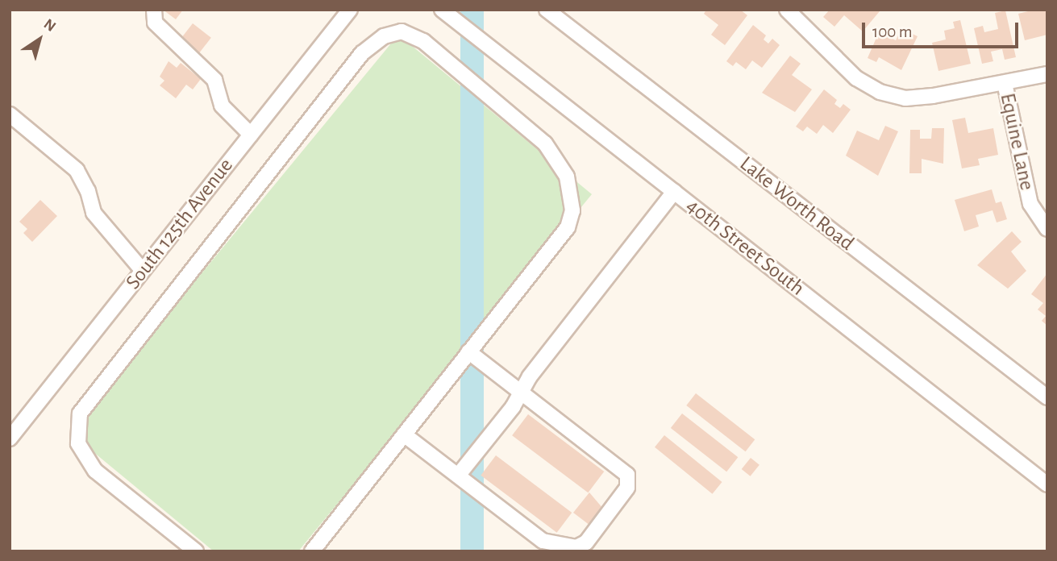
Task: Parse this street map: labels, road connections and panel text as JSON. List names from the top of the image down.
{
  "streets": {
    "street": [
      "Equine Lane",
      "Lake Worth Road",
      "South 125th Avenue",
      "40th Street South"
    ]
  },
  "scale_bar": "100 m",
  "north": "top right"
}
